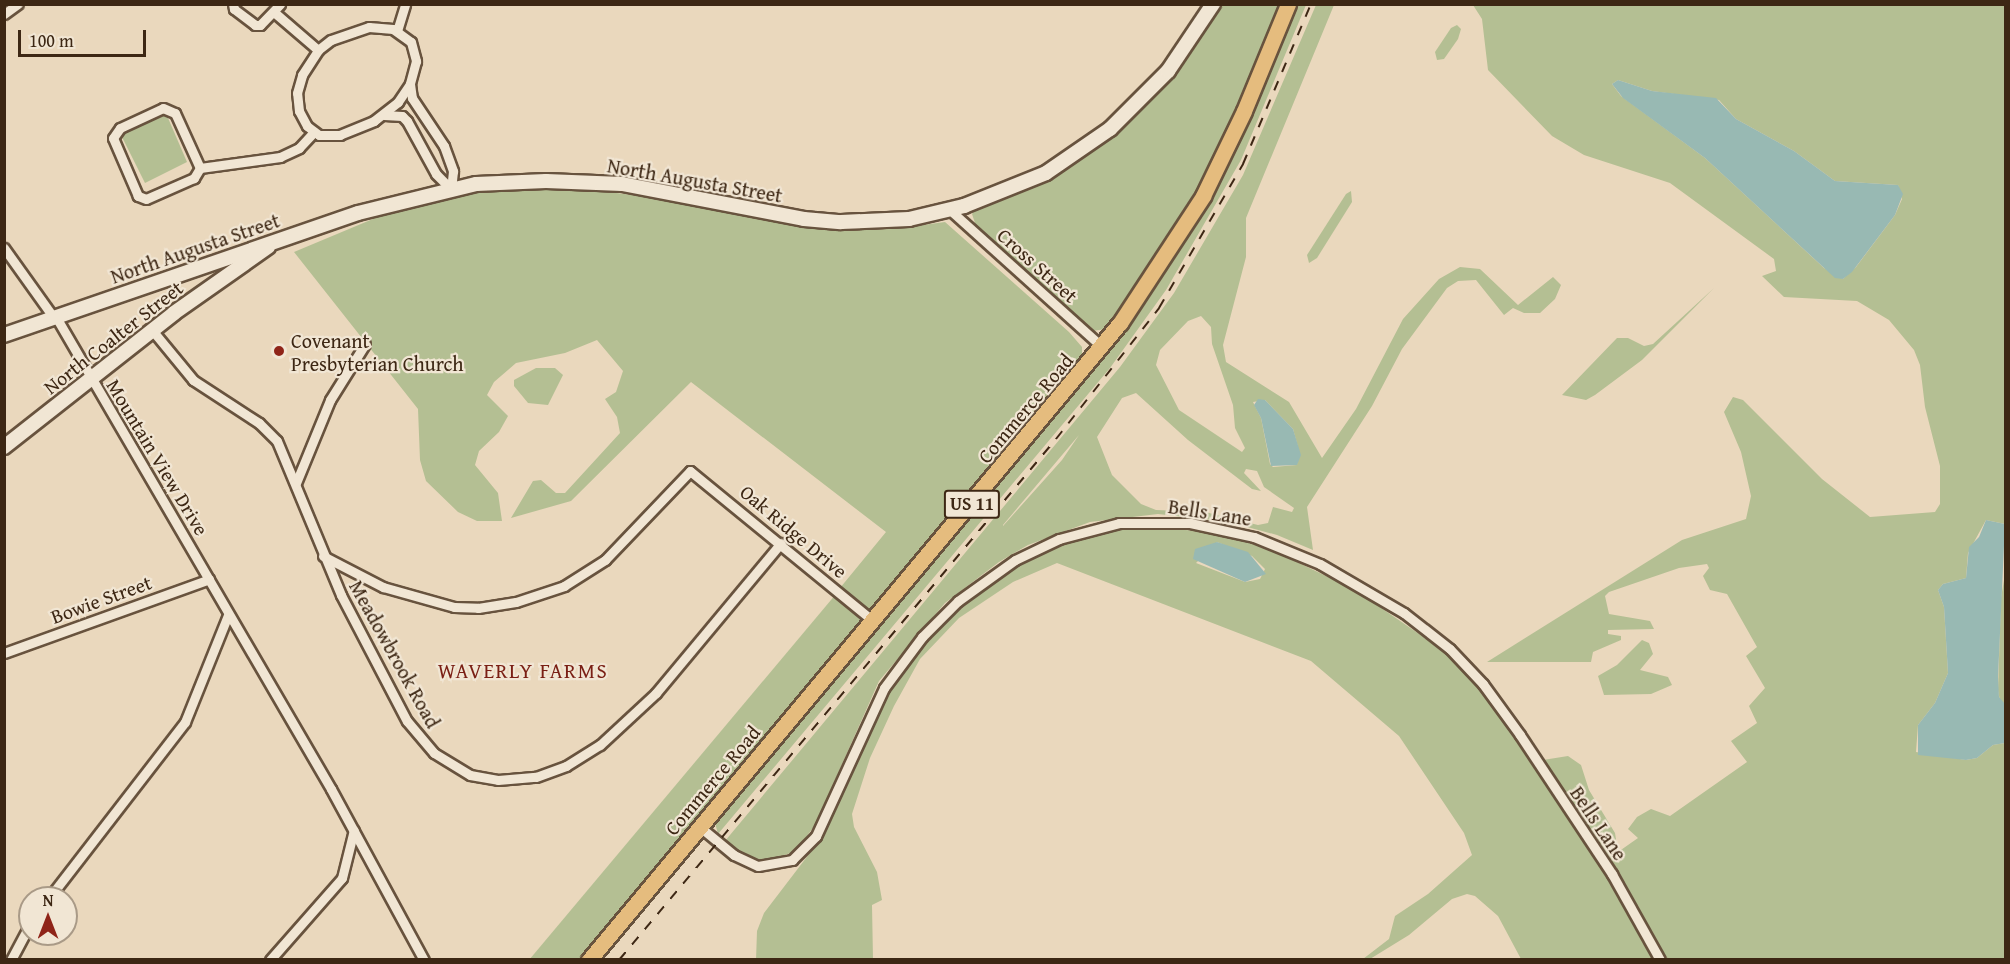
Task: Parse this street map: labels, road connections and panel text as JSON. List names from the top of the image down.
{
  "streets": {
    "main road": [
      "North Augusta Street",
      "North Coalter Street",
      "Commerce Road",
      "US 11"
    ],
    "street": [
      "Cross Street",
      "Mountain View Drive",
      "Bells Lane",
      "Oak Ridge Drive",
      "Bowie Street",
      "Meadowbrook Road"
    ]
  },
  "crossings": [
    ["North Augusta Street", "Cross Street"],
    ["North Augusta Street", "North Coalter Street"],
    ["North Augusta Street", "Mountain View Drive"],
    ["Cross Street", "Commerce Road"],
    ["North Coalter Street", "Mountain View Drive"],
    ["North Coalter Street", "Meadowbrook Road"],
    ["Commerce Road", "Bells Lane"],
    ["Commerce Road", "Oak Ridge Drive"],
    ["Mountain View Drive", "Bowie Street"],
    ["Oak Ridge Drive", "Meadowbrook Road"]
  ],
  "districts": ["WAVERLY FARMS"],
  "places": ["Covenant Presbyterian Church"],
  "scale_bar": "100 m",
  "north": "top"
}
